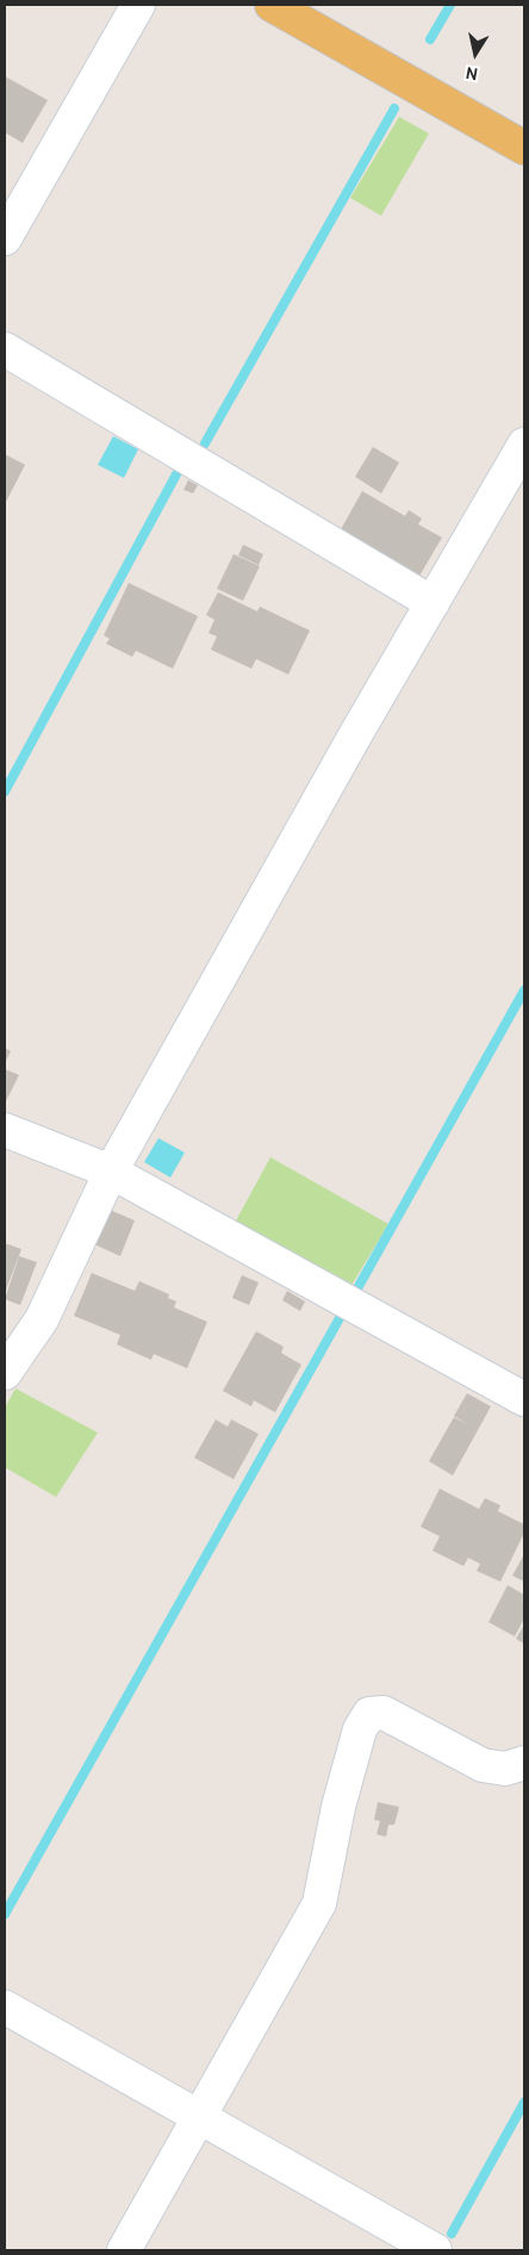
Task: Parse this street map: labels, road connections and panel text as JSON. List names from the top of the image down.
{
  "north": "bottom"
}
